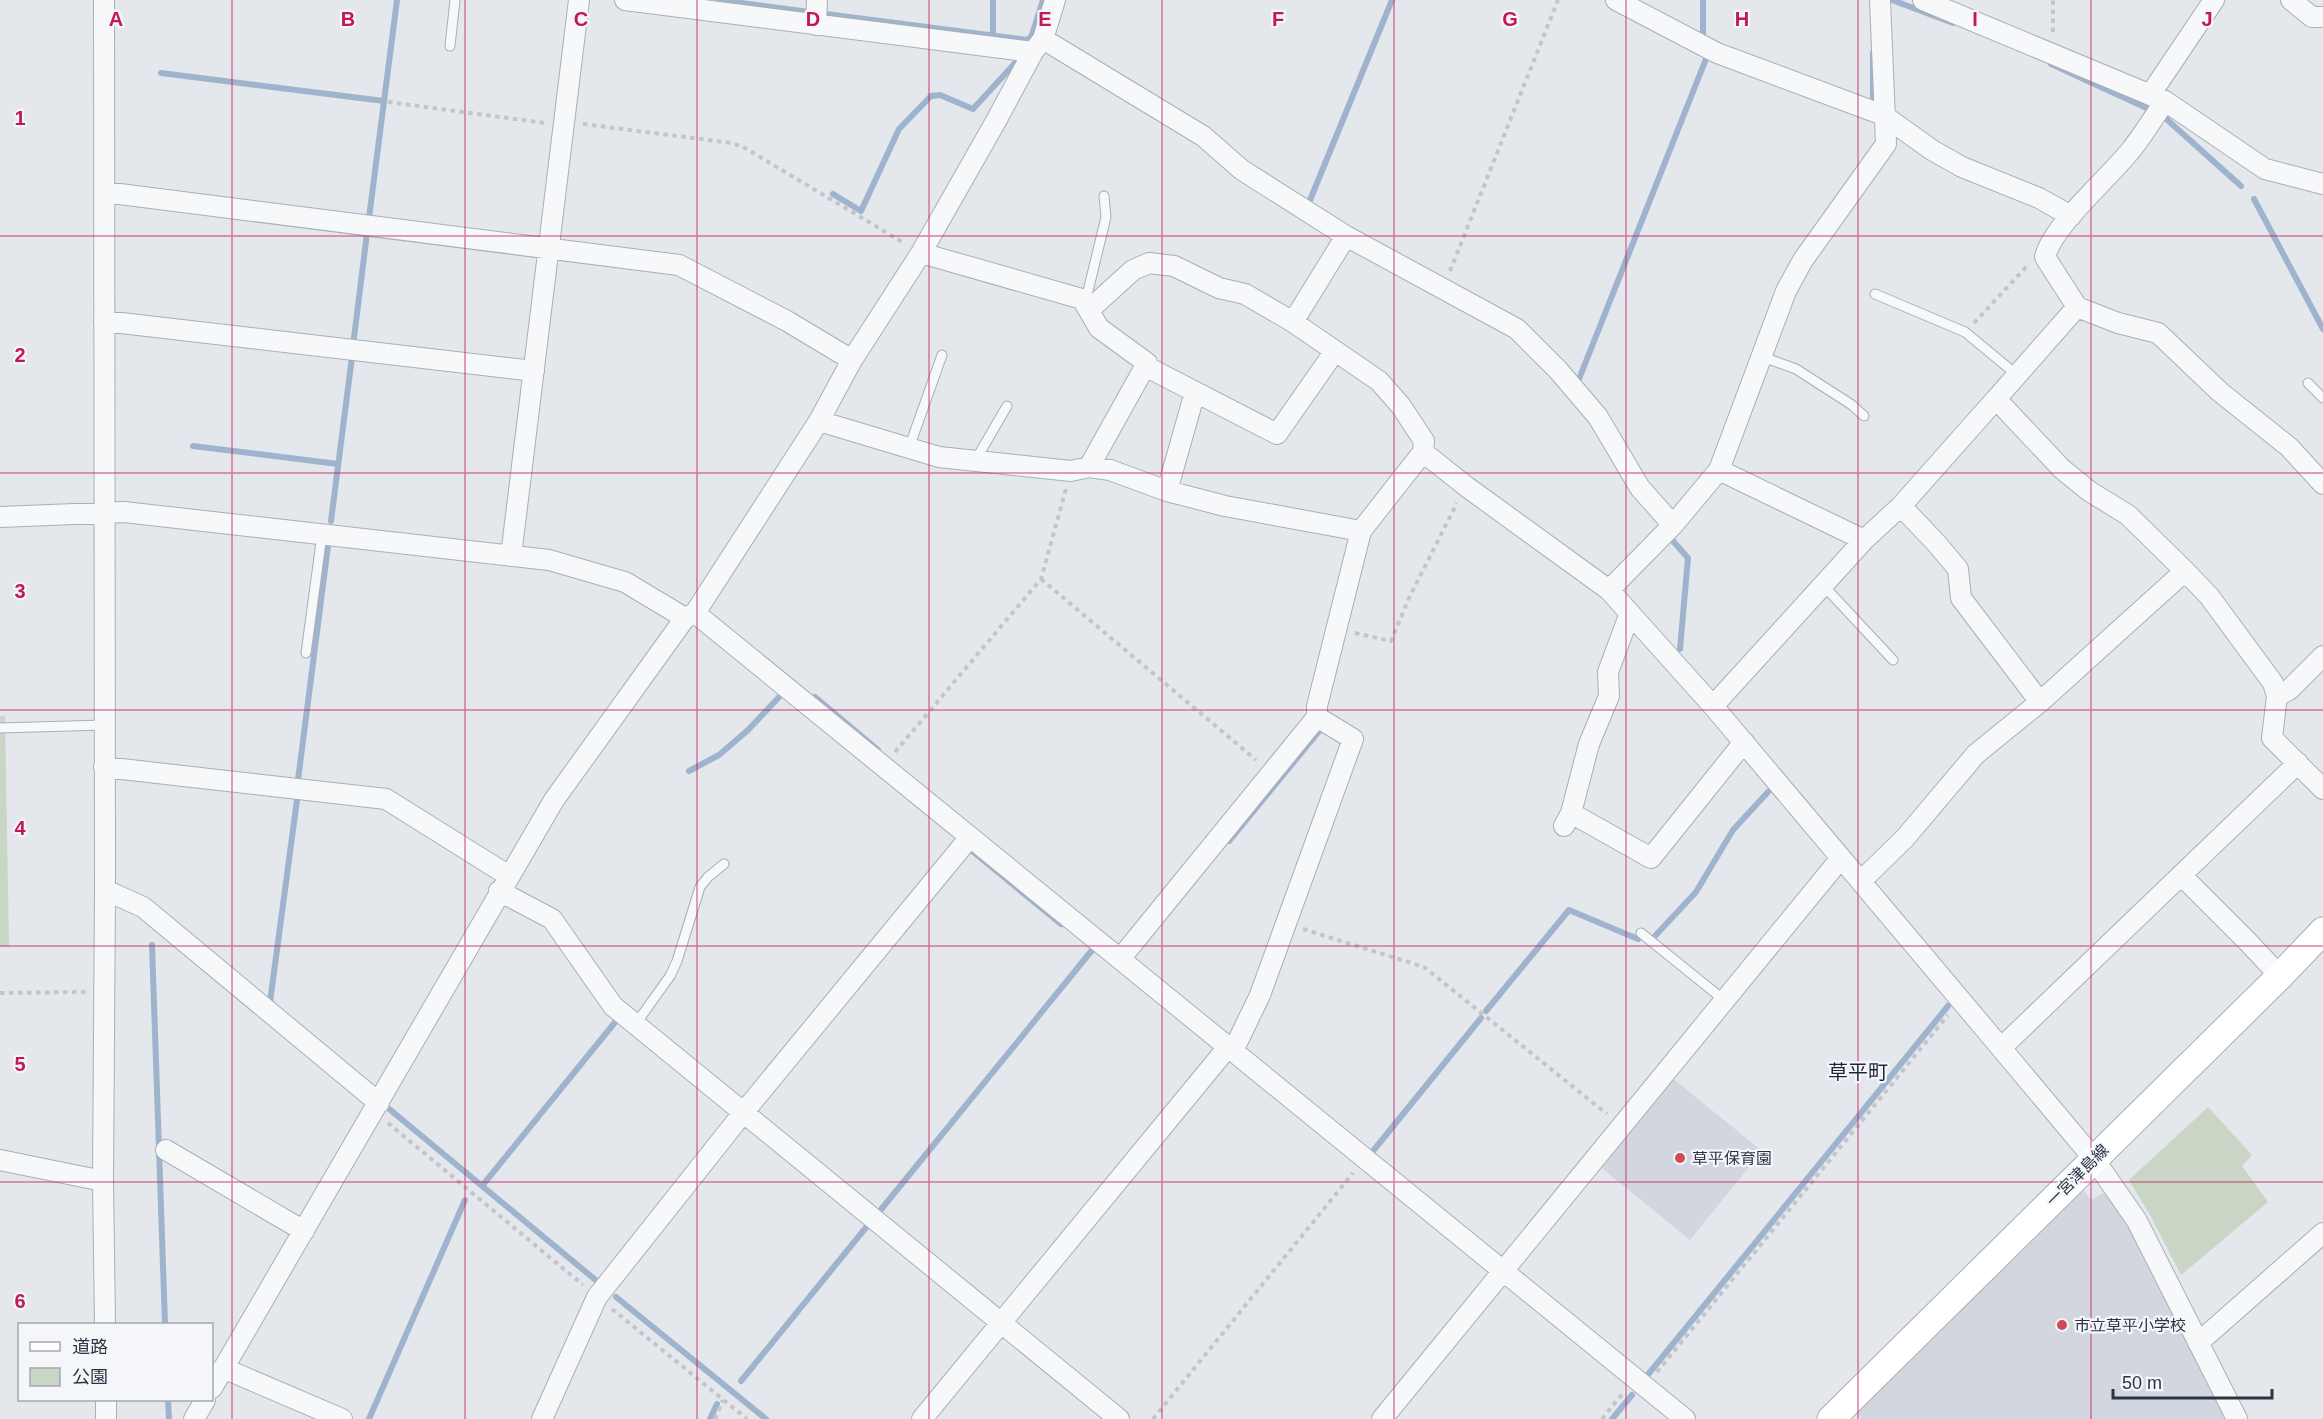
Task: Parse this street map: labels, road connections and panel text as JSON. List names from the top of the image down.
{
  "streets": {
    "main road": ["一宮津島線"]
  },
  "districts": ["草平町"],
  "places": ["草平保育園", "市立草平小学校"],
  "legend": ["道路", "公園"],
  "scale_bar": "50 m",
  "grid": {
    "columns": [
      "A",
      "B",
      "C",
      "D",
      "E",
      "F",
      "G",
      "H",
      "I",
      "J"
    ],
    "rows": [
      "1",
      "2",
      "3",
      "4",
      "5",
      "6"
    ]
  }
}
